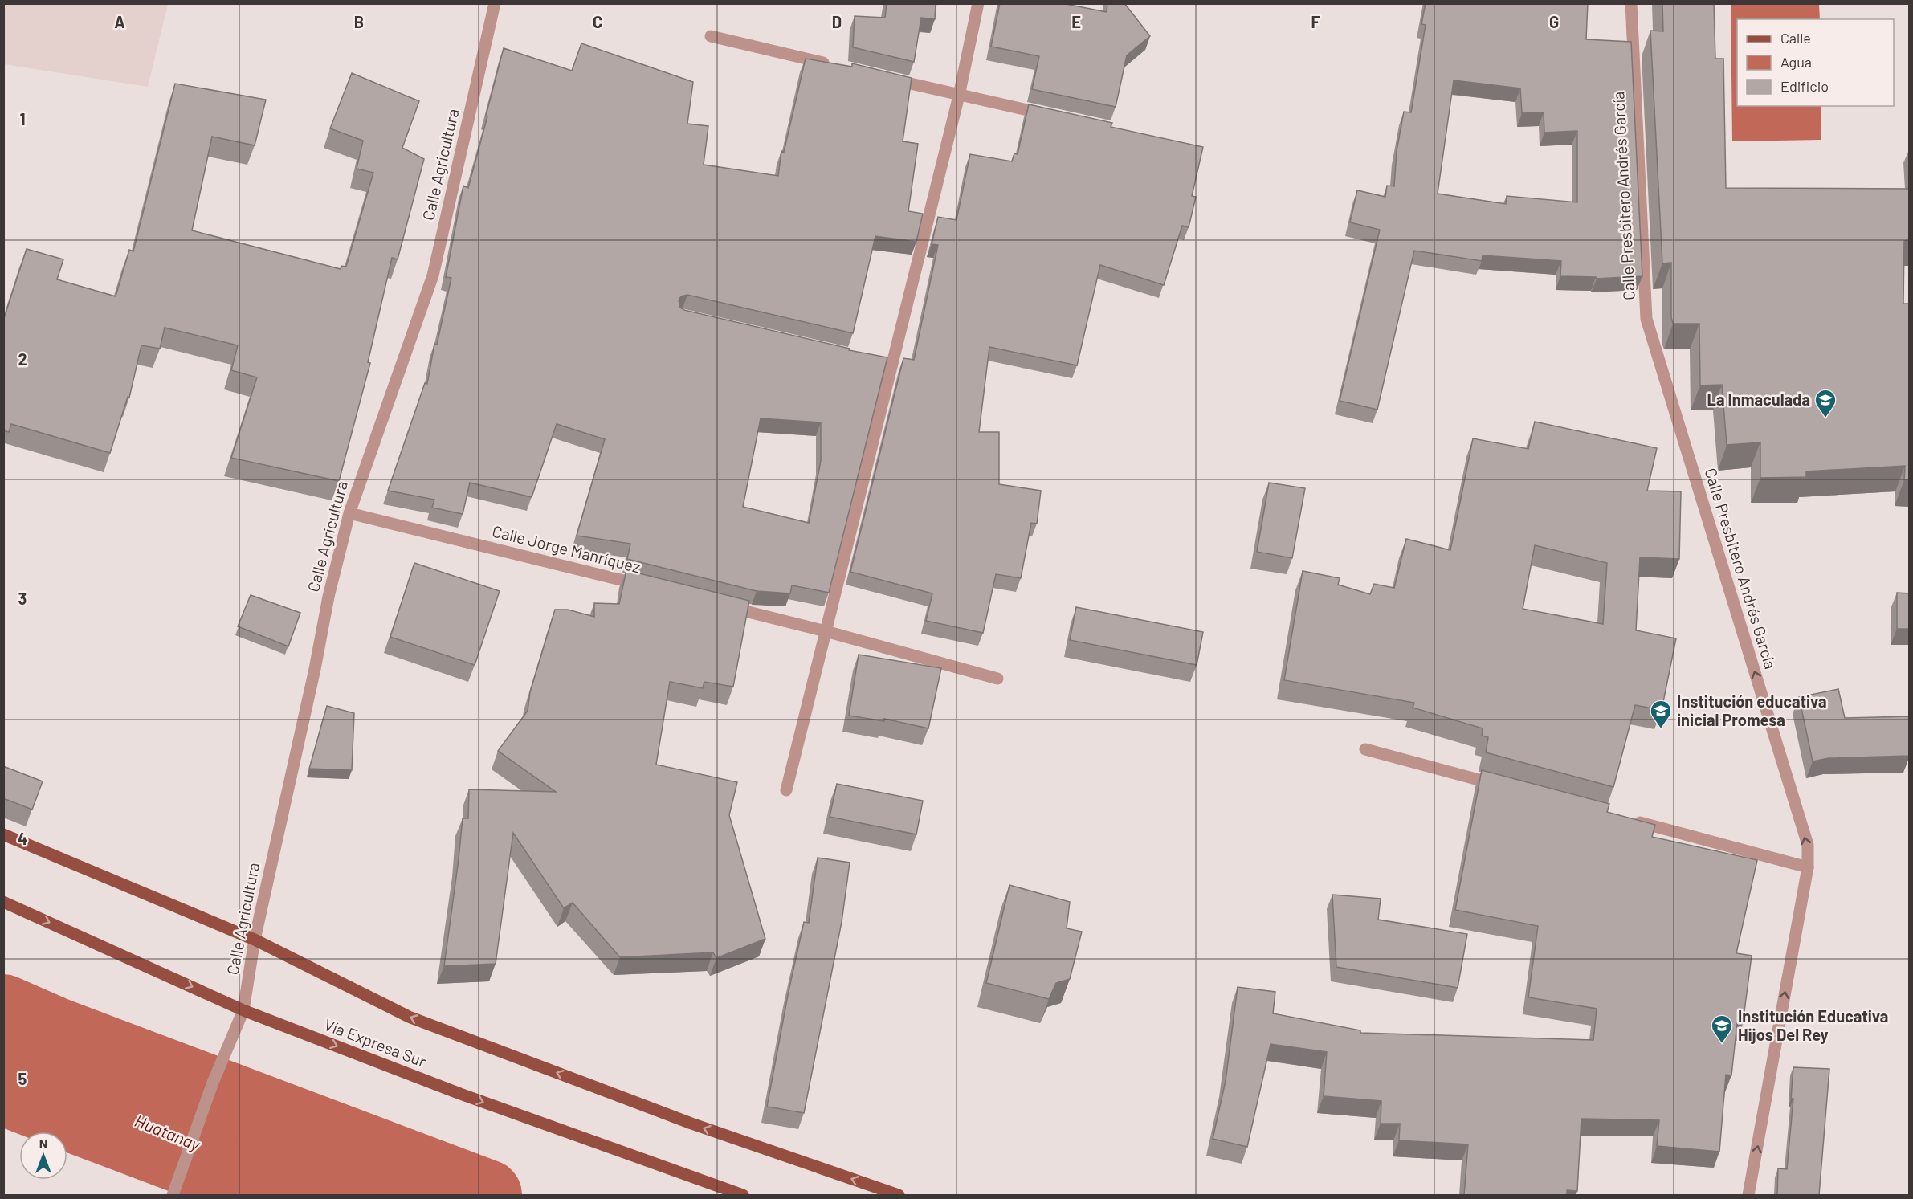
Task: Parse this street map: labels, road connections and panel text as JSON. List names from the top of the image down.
{
  "streets": {
    "main road": ["Vía Expresa Sur"],
    "street": ["Calle Agricultura", "Calle Presbitero Andrés García", "Calle Jorge Manríquez"]
  },
  "crossings": [
    ["Calle Agricultura", "Calle Jorge Manríquez"],
    ["Calle Agricultura", "Vía Expresa Sur"]
  ],
  "one_way": ["Calle Presbitero Andrés García"],
  "water": ["Huatanay"],
  "places": {
    "school or university": ["La Inmaculada", "Institución educativa inicial Promesa", "Institución Educativa Hijos Del Rey"]
  },
  "legend": ["Calle", "Agua", "Edificio"],
  "north": "top",
  "grid": {
    "columns": [
      "A",
      "B",
      "C",
      "D",
      "E",
      "F",
      "G"
    ],
    "rows": [
      "1",
      "2",
      "3",
      "4",
      "5"
    ]
  }
}
